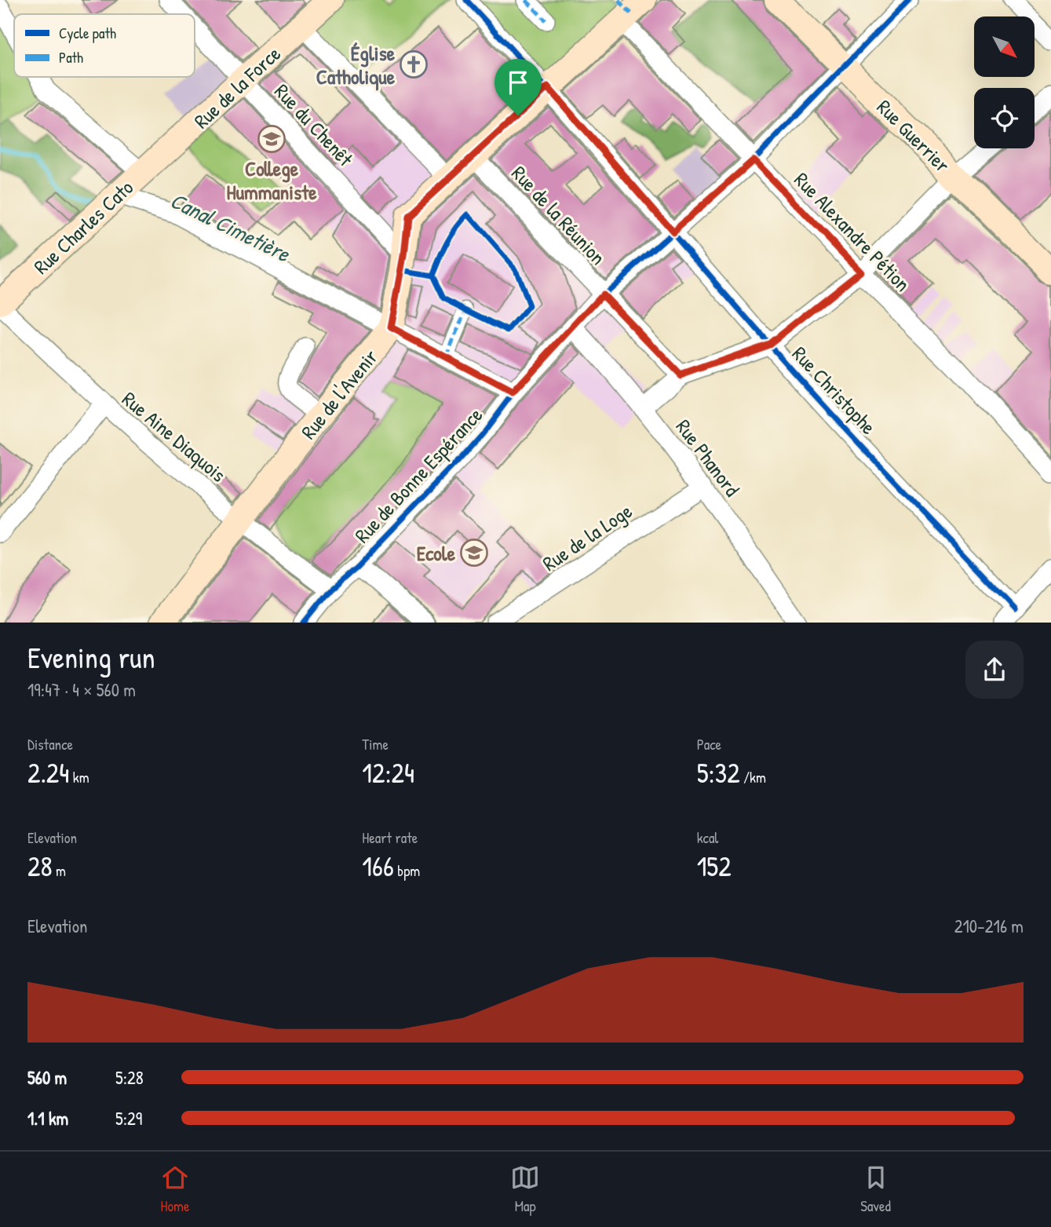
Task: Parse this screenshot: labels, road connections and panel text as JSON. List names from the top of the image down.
{
  "streets": {
    "main road": [
      "Rue de la Force",
      "Rue Guerrier",
      "Rue Charles Cato",
      "Rue de l'Avenir"
    ],
    "street": [
      "Rue du Chenêt",
      "Rue de la Réunion",
      "Rue Alexandre Pétion",
      "Rue Christophe",
      "Rue Aine Diaquois",
      "Rue Phanord",
      "Rue de Bonne Espérance",
      "Rue de la Loge"
    ]
  },
  "crossings": [
    ["Rue de la Force", "Rue du Chenêt"],
    ["Rue de la Force", "Rue Charles Cato"],
    ["Rue du Chenêt", "Rue de l'Avenir"],
    ["Rue de la Réunion", "Rue de l'Avenir"],
    ["Rue de la Réunion", "Rue de Bonne Espérance"],
    ["Rue Charles Cato", "Rue Aine Diaquois"],
    ["Rue Alexandre Pétion", "Rue de l'Avenir"],
    ["Rue Alexandre Pétion", "Rue de Bonne Espérance"],
    ["Rue Christophe", "Rue de l'Avenir"],
    ["Rue Christophe", "Rue de Bonne Espérance"],
    ["Rue de l'Avenir", "Rue Aine Diaquois"],
    ["Rue Aine Diaquois", "Rue de Bonne Espérance"],
    ["Rue Phanord", "Rue de Bonne Espérance"],
    ["Rue Phanord", "Rue de la Loge"]
  ],
  "water": ["Canal Cimetière"],
  "places": {
    "church": ["Église Catholique"],
    "school or university": ["College Hummaniste", "Ecole"]
  },
  "legend": ["Cycle path", "Path"],
  "north": "bottom right",
  "page": {
    "heading": ["Evening run", "19:47 · 4 × 560 m"],
    "stats": [
      ["Distance", "2.24 km"],
      ["Time", "12:24"],
      ["Pace", "5:32 /km"],
      ["Elevation", "28 m"],
      ["Heart rate", "166 bpm"],
      ["kcal", "152"]
    ],
    "chart": ["Elevation", "210–216 m"],
    "list": [
      {
        "name": "560 m",
        "note": "5:28"
      },
      {
        "name": "1.1 km",
        "note": "5:29"
      }
    ],
    "tabs": ["Home", "Map", "Saved"]
  }
}
